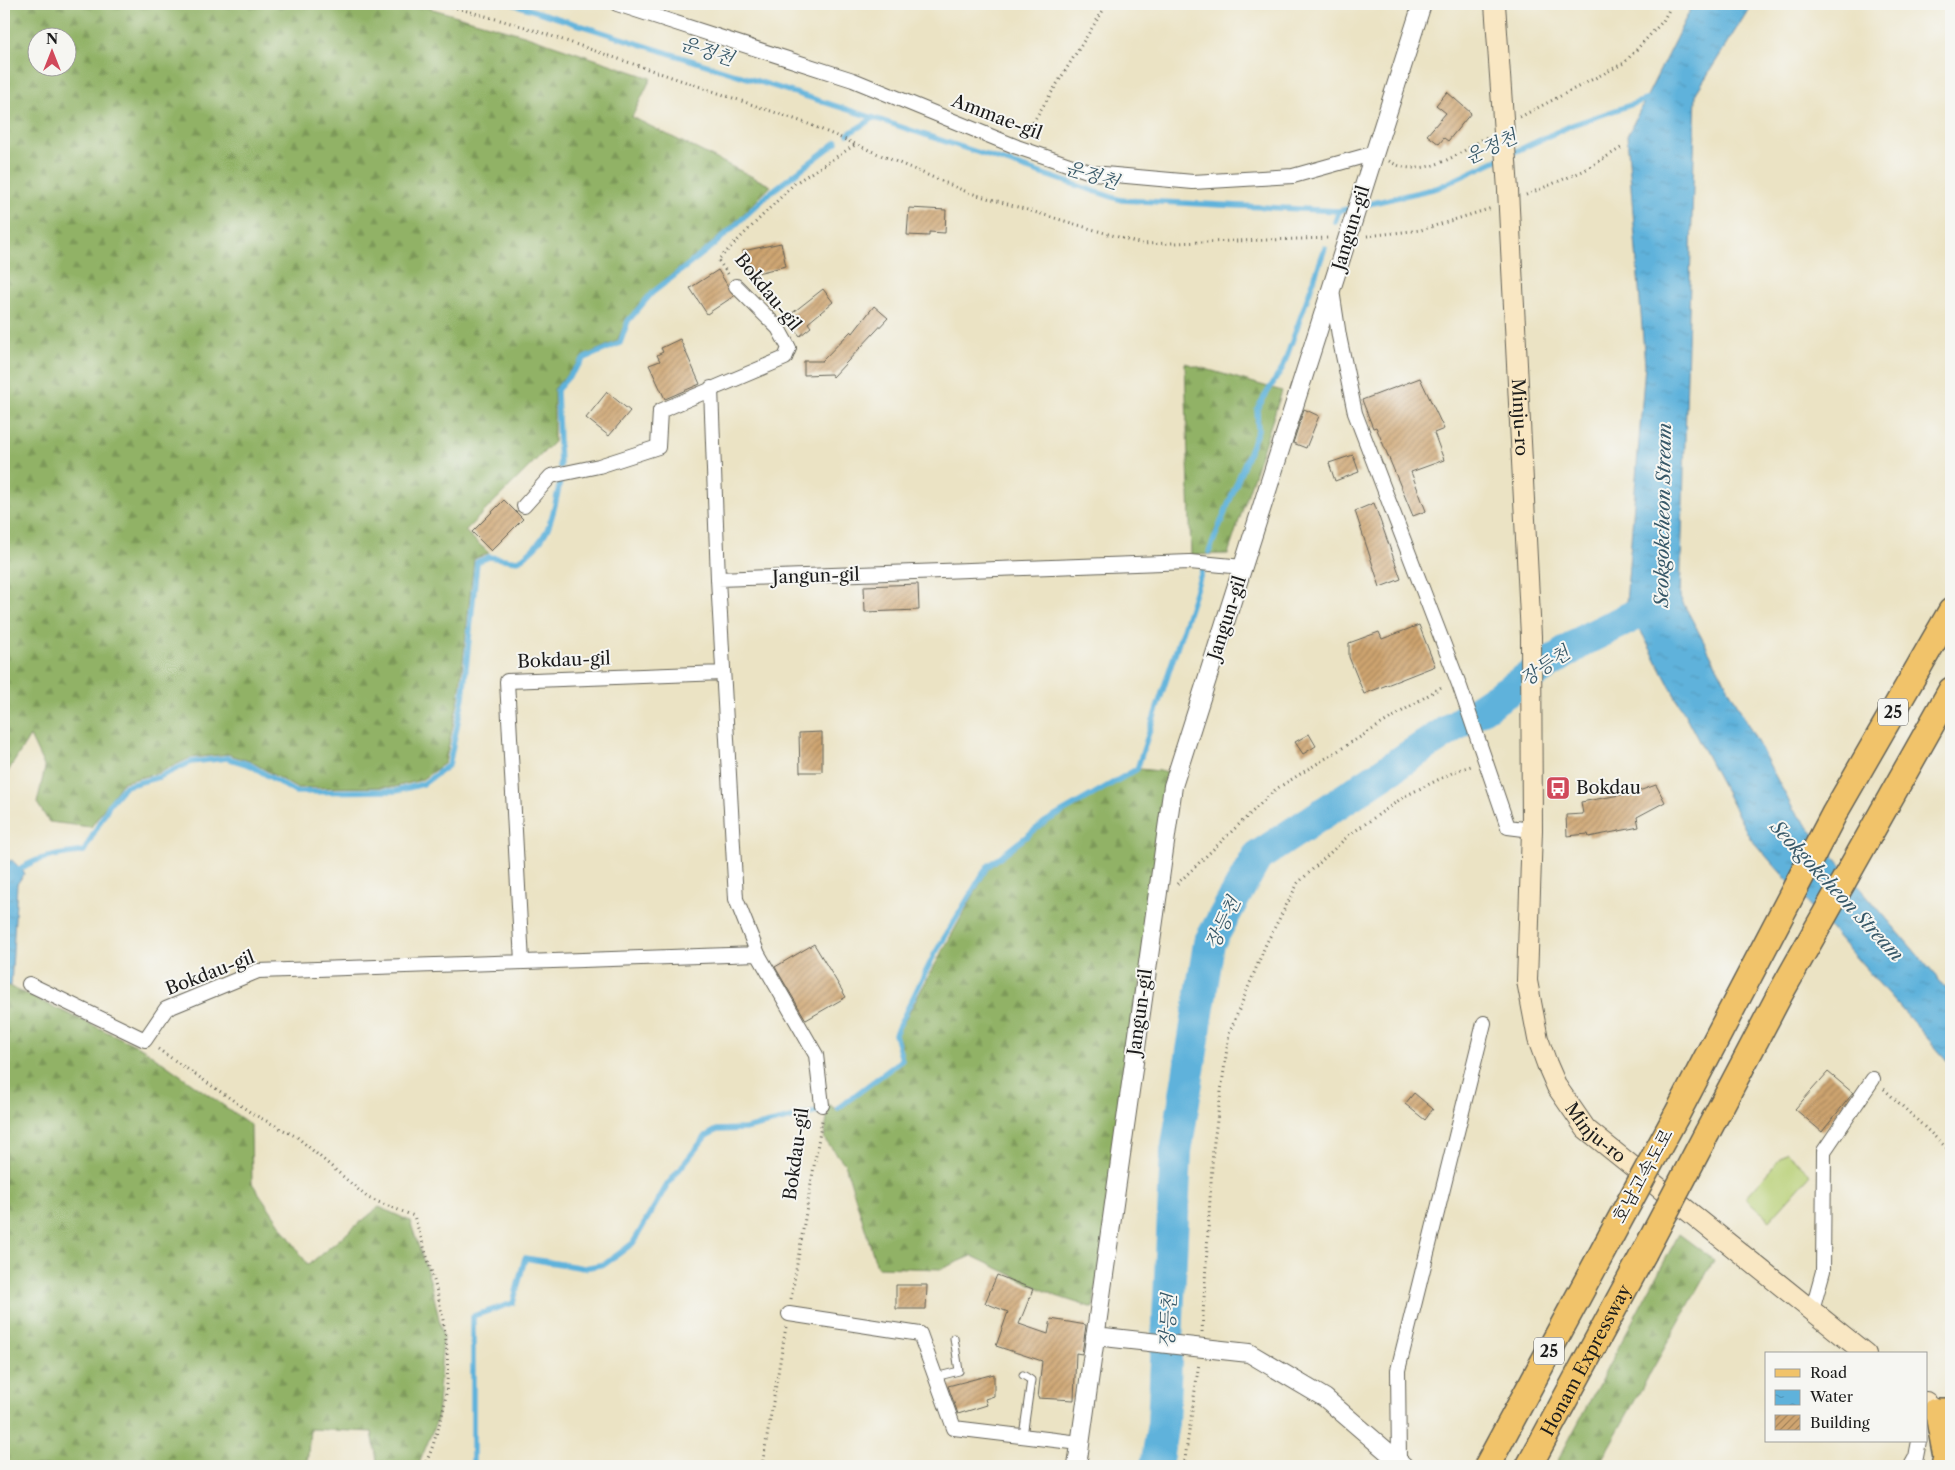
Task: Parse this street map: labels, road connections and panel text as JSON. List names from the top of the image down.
{
  "streets": {
    "highway": ["25", "호남고속도로", "Honam Expressway"],
    "main road": ["Minju-ro"],
    "street": ["Ammae-gil", "Jangun-gil", "Bokdau-gil"]
  },
  "crossings": [
    ["Ammae-gil", "Jangun-gil"],
    ["Jangun-gil", "Bokdau-gil"],
    ["호남고속도로", "Honam Expressway"]
  ],
  "water": ["운정천", "Seokgokcheon Stream", "장등천"],
  "places": {
    "bus stop": ["Bokdau"]
  },
  "legend": ["Road", "Water", "Building"],
  "north": "top"
}
